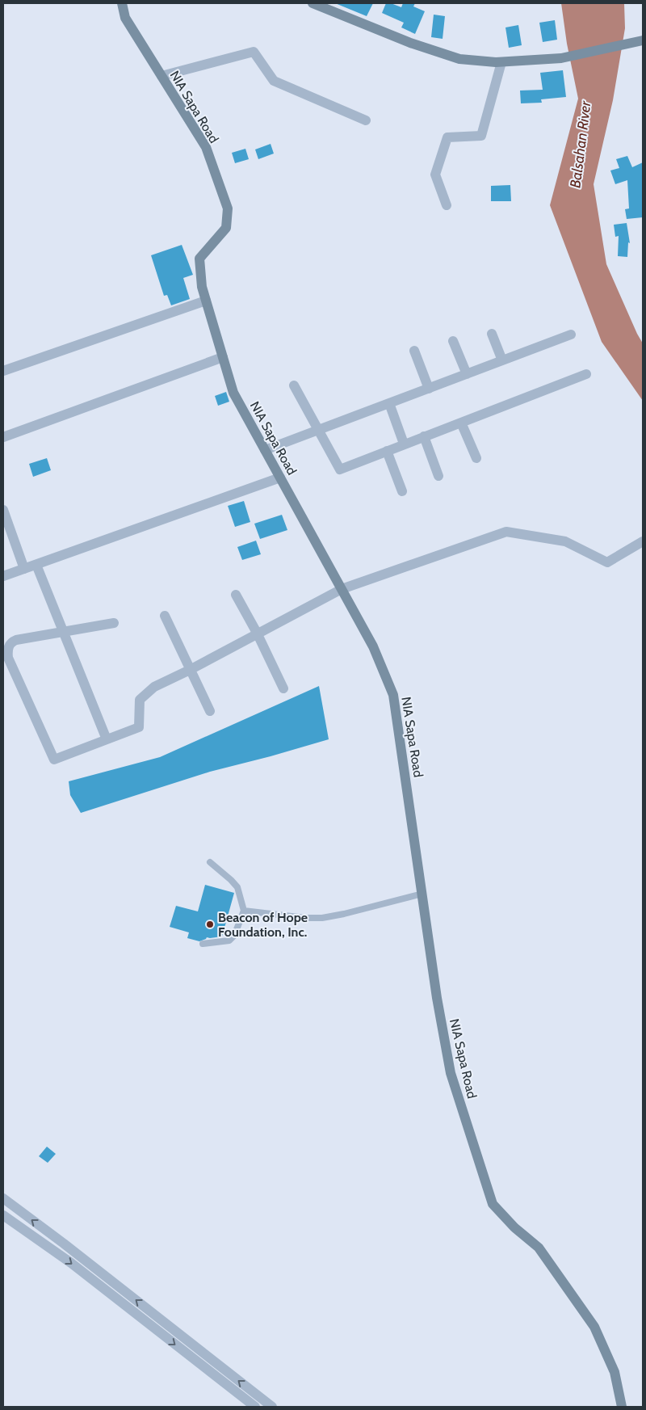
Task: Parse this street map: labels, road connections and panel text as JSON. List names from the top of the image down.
{
  "streets": {
    "street": ["NIA Sapa Road"]
  },
  "water": ["Balsahan River"],
  "places": ["Beacon of Hope Foundation, Inc."]
}
